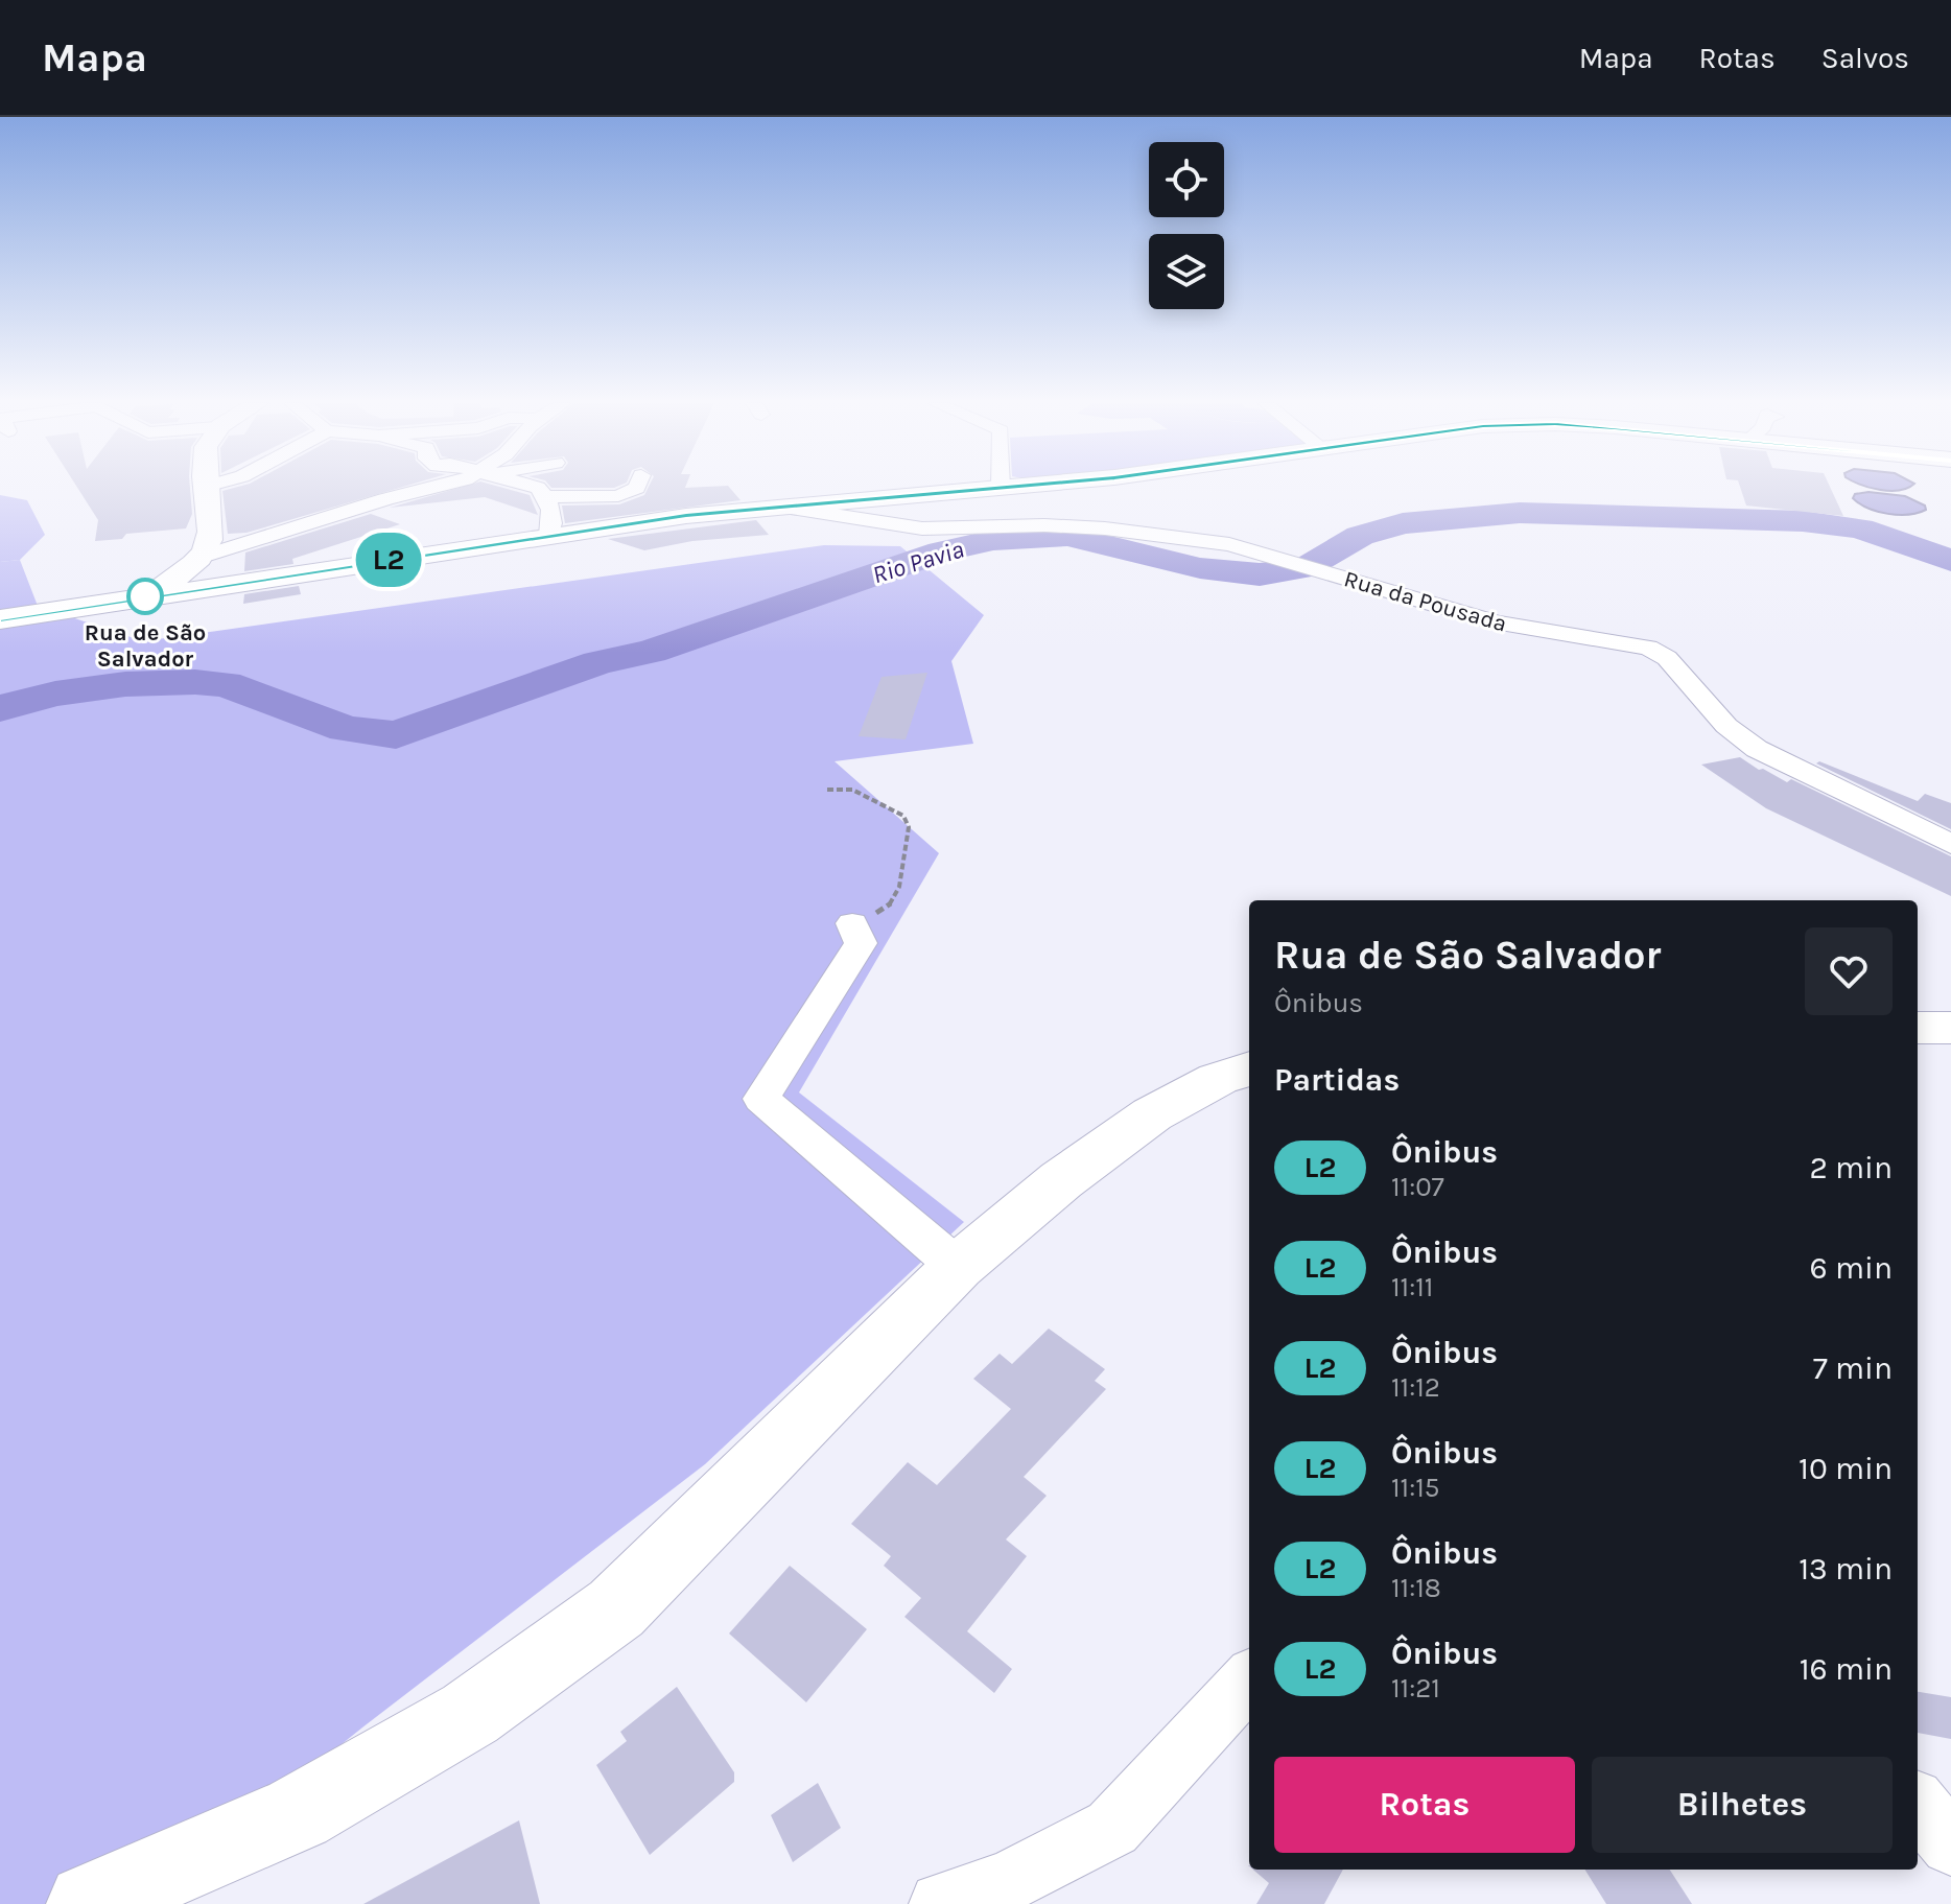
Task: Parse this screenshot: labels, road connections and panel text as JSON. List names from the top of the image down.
{
  "streets": {
    "street": ["Rua da Pousada"]
  },
  "water": ["Rio Pavia"],
  "places": ["Rua de São Salvador"],
  "lines": ["bus line L2"],
  "page": {
    "header": "Mapa",
    "nav": ["Mapa", "Rotas", "Salvos"],
    "on_map": "L2",
    "heading": [
      ["Rua de São Salvador", "Ônibus"],
      "Partidas"
    ],
    "list": [
      {
        "mark": "L2",
        "name": "Ônibus",
        "note": "11:07",
        "value": "2 min"
      },
      {
        "mark": "L2",
        "name": "Ônibus",
        "note": "11:11",
        "value": "6 min"
      },
      {
        "mark": "L2",
        "name": "Ônibus",
        "note": "11:12",
        "value": "7 min"
      },
      {
        "mark": "L2",
        "name": "Ônibus",
        "note": "11:15",
        "value": "10 min"
      },
      {
        "mark": "L2",
        "name": "Ônibus",
        "note": "11:18",
        "value": "13 min"
      },
      {
        "mark": "L2",
        "name": "Ônibus",
        "note": "11:21",
        "value": "16 min"
      }
    ],
    "buttons": ["Rotas", "Bilhetes"]
  }
}
